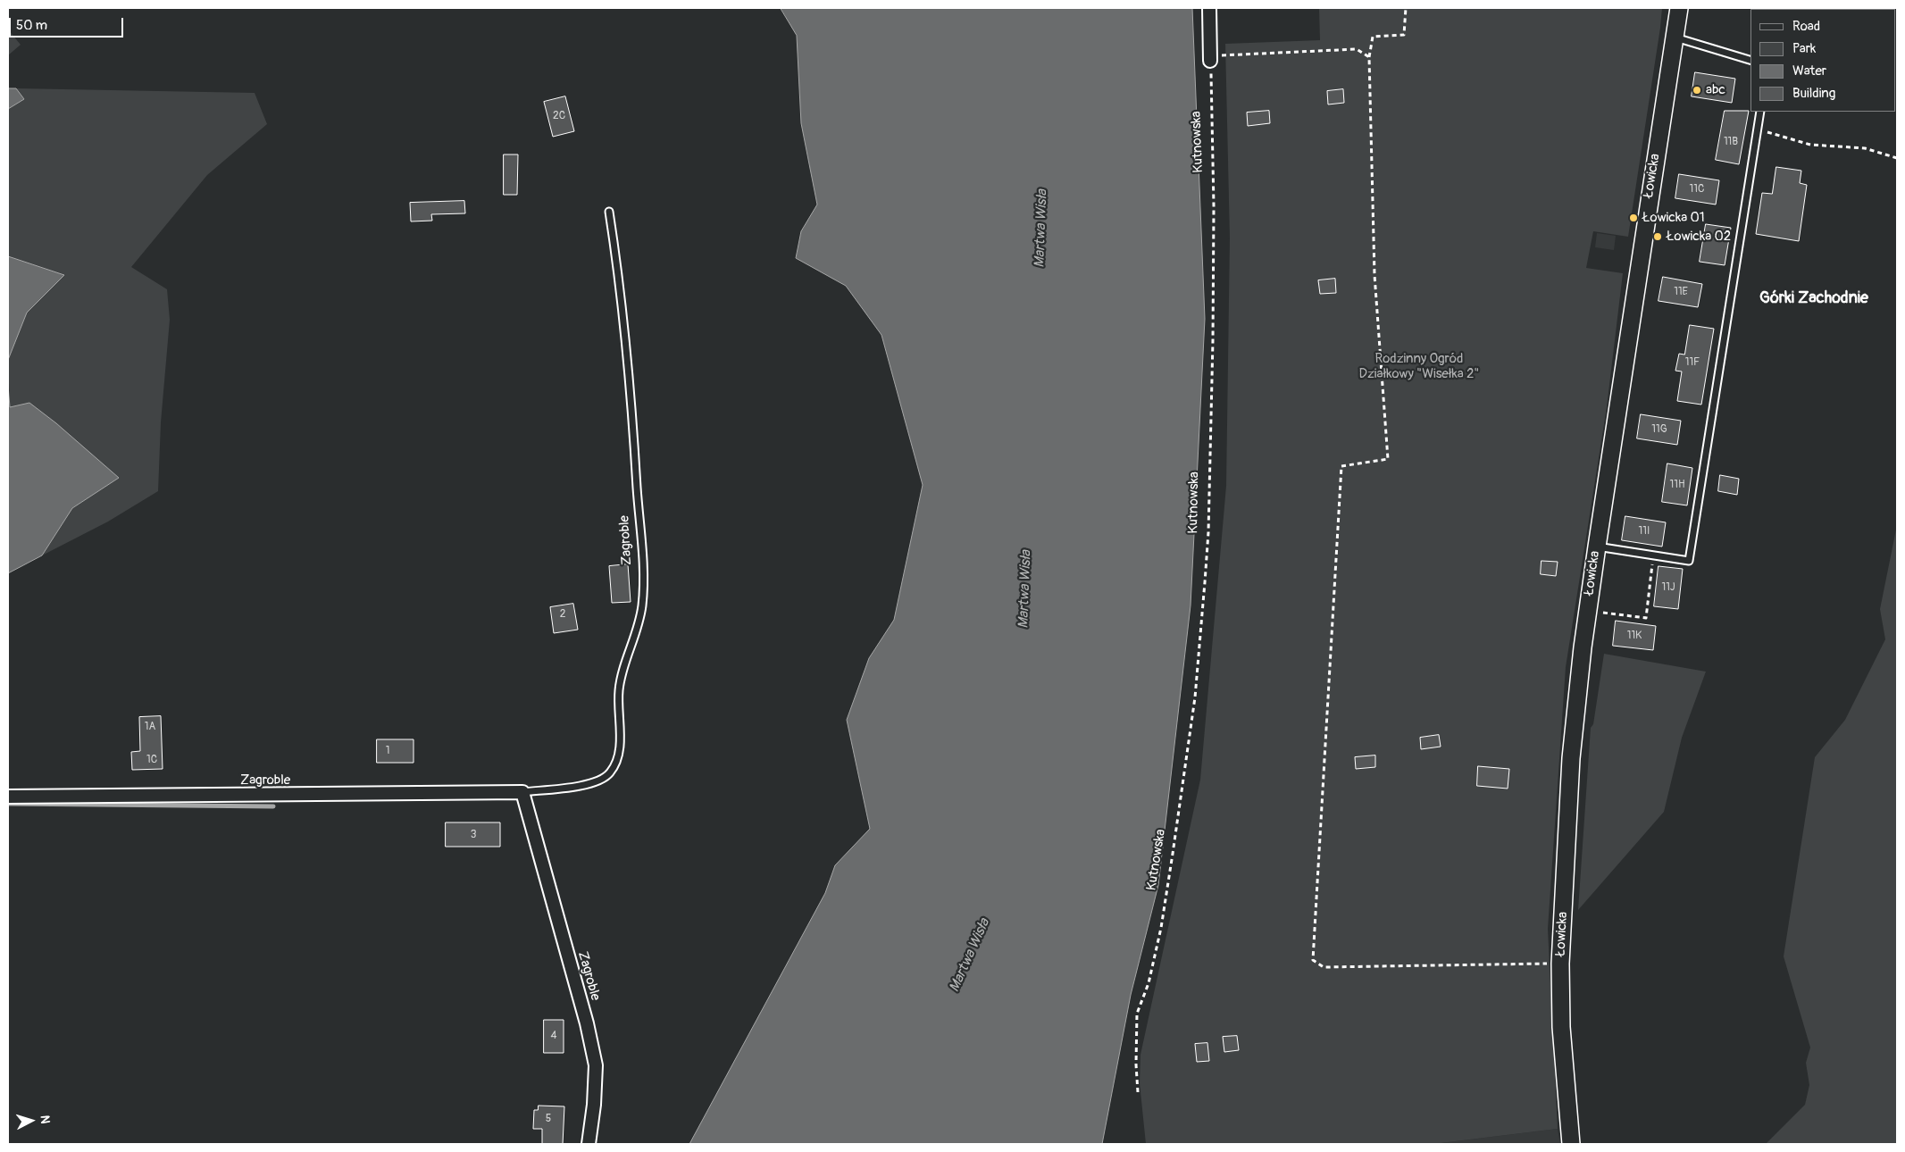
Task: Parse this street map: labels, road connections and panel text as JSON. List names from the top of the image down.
{
  "streets": {
    "street": ["Łowicka", "Zagroble"],
    "path": ["Kutnowska"]
  },
  "districts": ["Górki Zachodnie"],
  "water": ["Martwa Wisła"],
  "parks": ["Rodzinny Ogród Działkowy \"Wisełka 2\""],
  "places": ["abc", "Łowicka 01", "Łowicka 02"],
  "house_numbers": [
    "2C",
    "11B",
    "11C",
    "11E",
    "11F",
    "11G",
    "11H",
    "11I",
    "11J",
    "2",
    "11K",
    "1A",
    "1",
    "1C",
    "3",
    "4",
    "5"
  ],
  "legend": [
    "Road",
    "Park",
    "Water",
    "Building"
  ],
  "scale_bar": "50 m",
  "north": "right"
}
